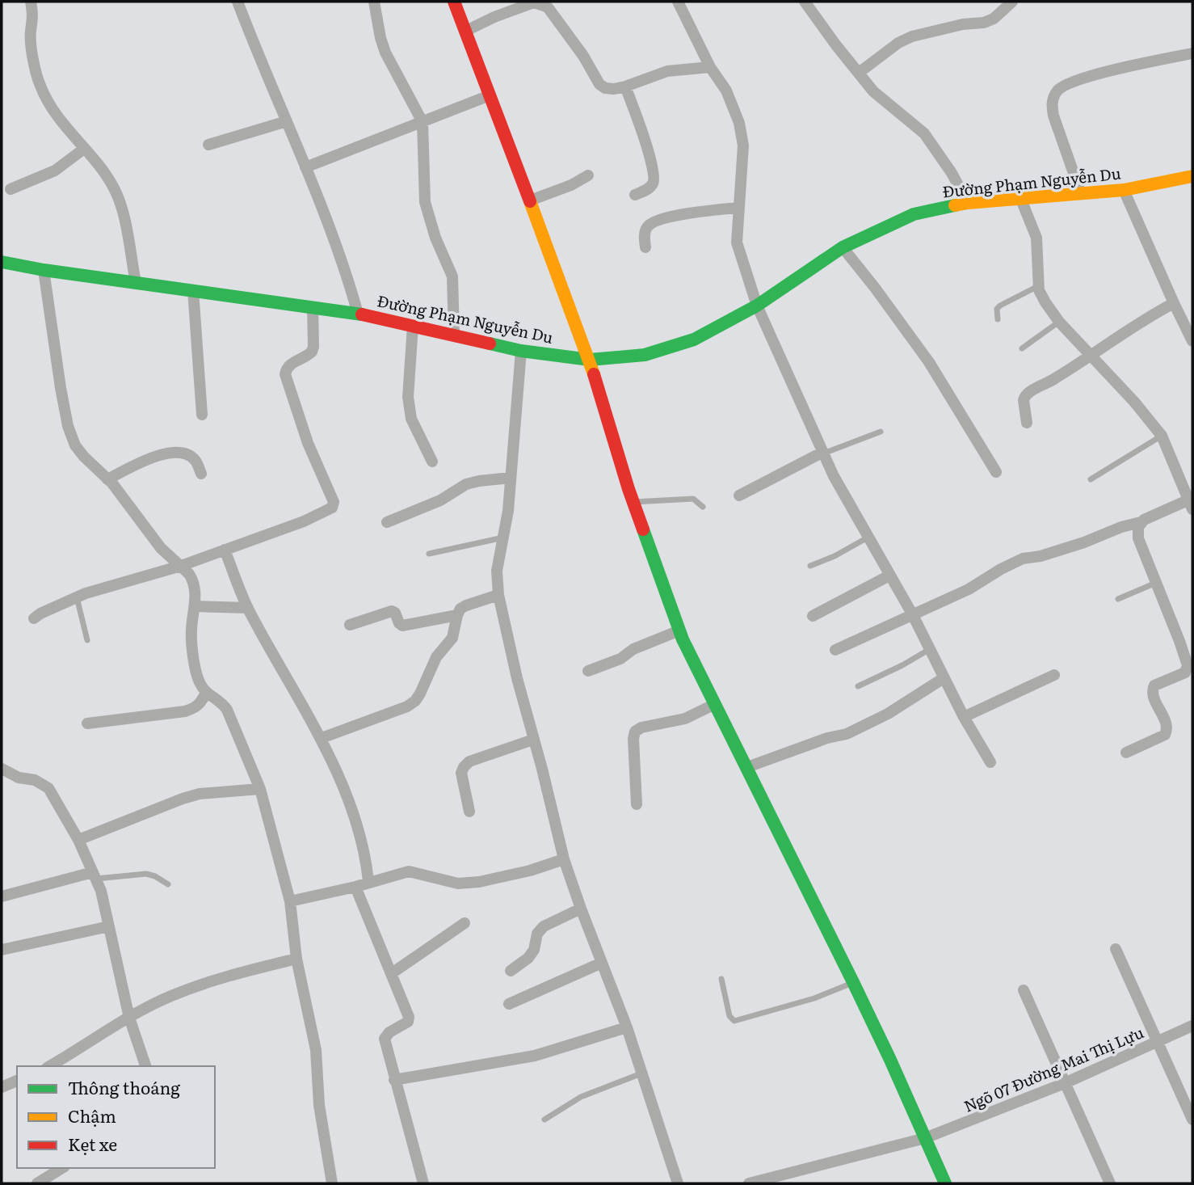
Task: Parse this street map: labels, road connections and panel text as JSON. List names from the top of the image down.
{
  "streets": {
    "street": ["Đường Phạm Nguyễn Du", "Ngõ 07 Đường Mai Thị Lựu"]
  },
  "legend": ["Thông thoáng", "Chậm", "Kẹt xe"]
}
